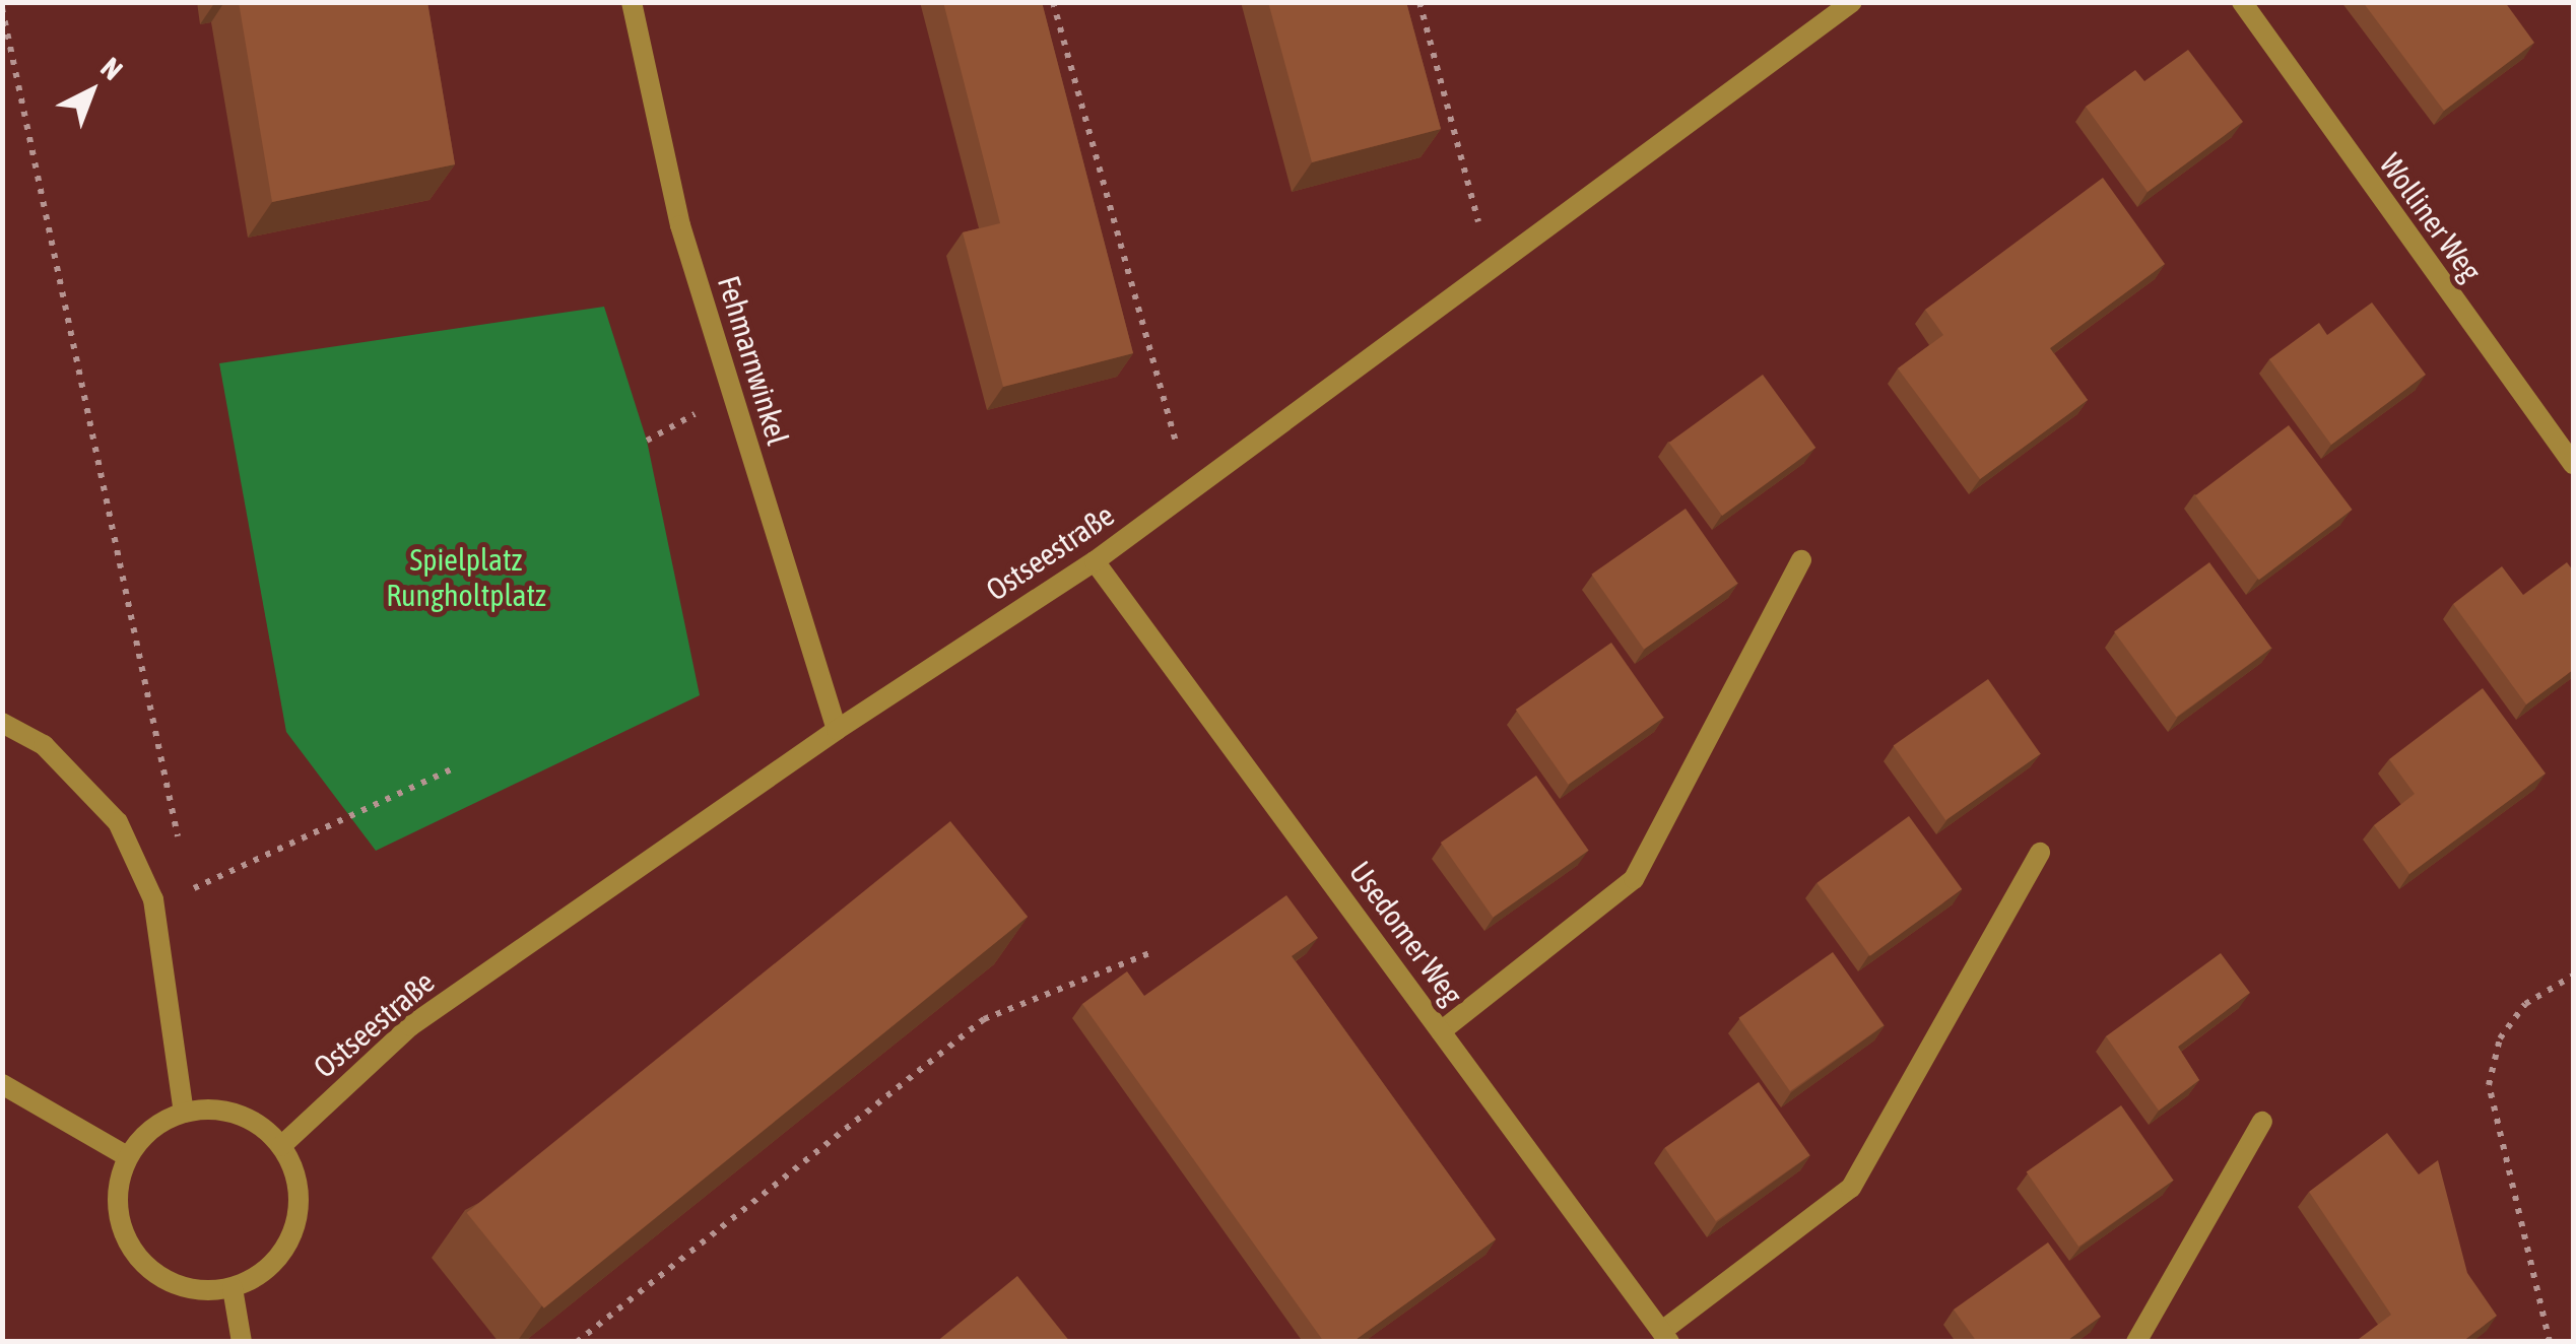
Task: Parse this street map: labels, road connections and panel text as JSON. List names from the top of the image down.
{
  "streets": {
    "street": [
      "Wolliner Weg",
      "Fehmarnwinkel",
      "Ostseestraße",
      "Usedomer Weg"
    ]
  },
  "crossings": [
    ["Fehmarnwinkel", "Ostseestraße"],
    ["Ostseestraße", "Usedomer Weg"]
  ],
  "parks": ["Spielplatz Rungholtplatz"],
  "north": "top right"
}
